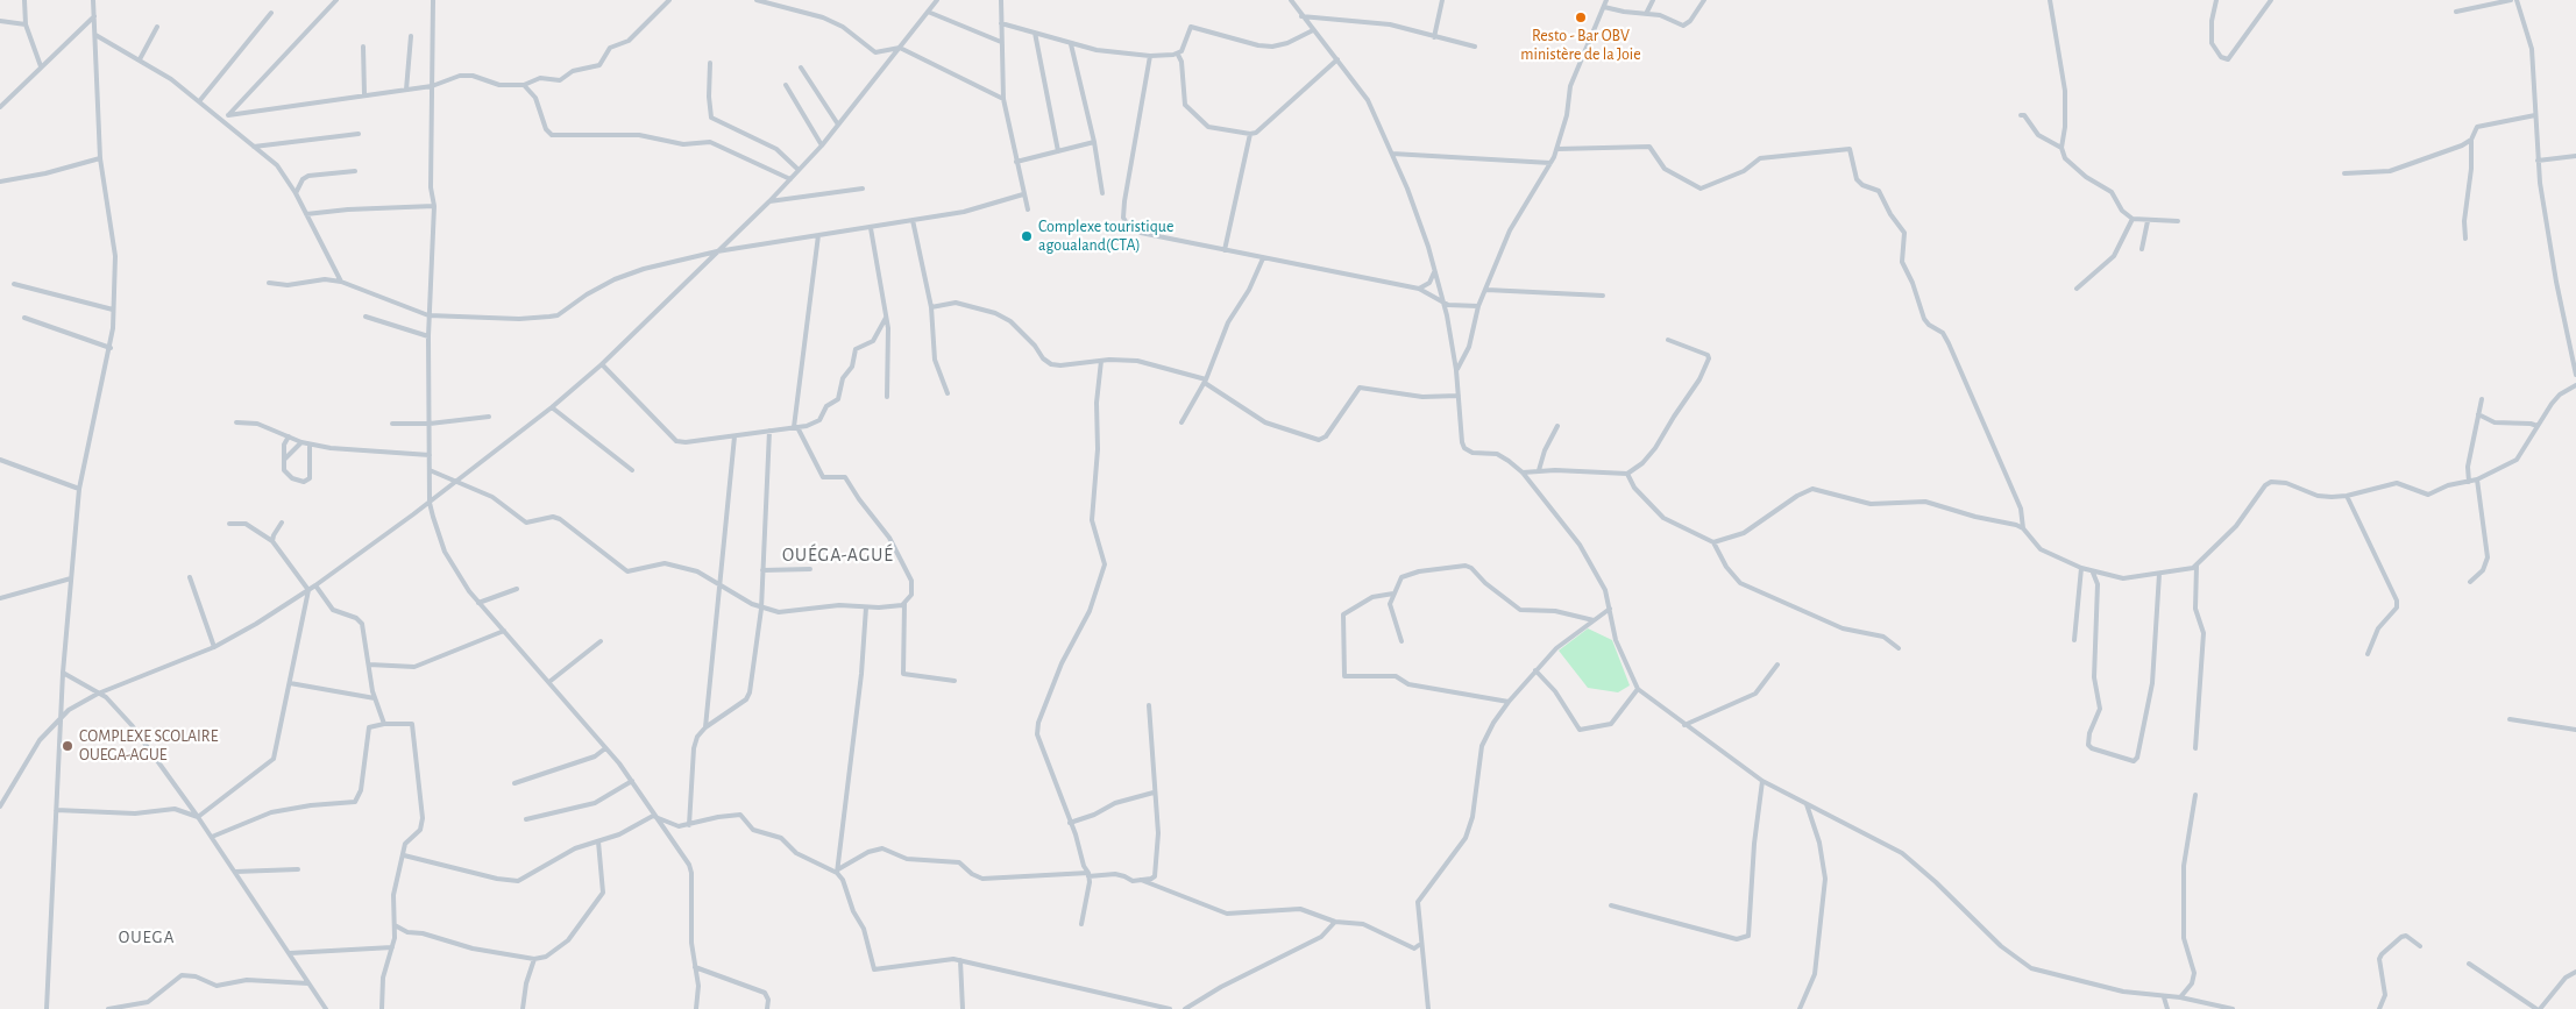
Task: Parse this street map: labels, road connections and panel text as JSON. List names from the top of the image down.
{
  "districts": ["OUÉGA-AGUÉ", "OUEGA"],
  "places": ["Resto - Bar OBV ministère de la Joie", "Complexe touristique agoualand(CTA)", "COMPLEXE SCOLAIRE OUEGA-AGUE"]
}
